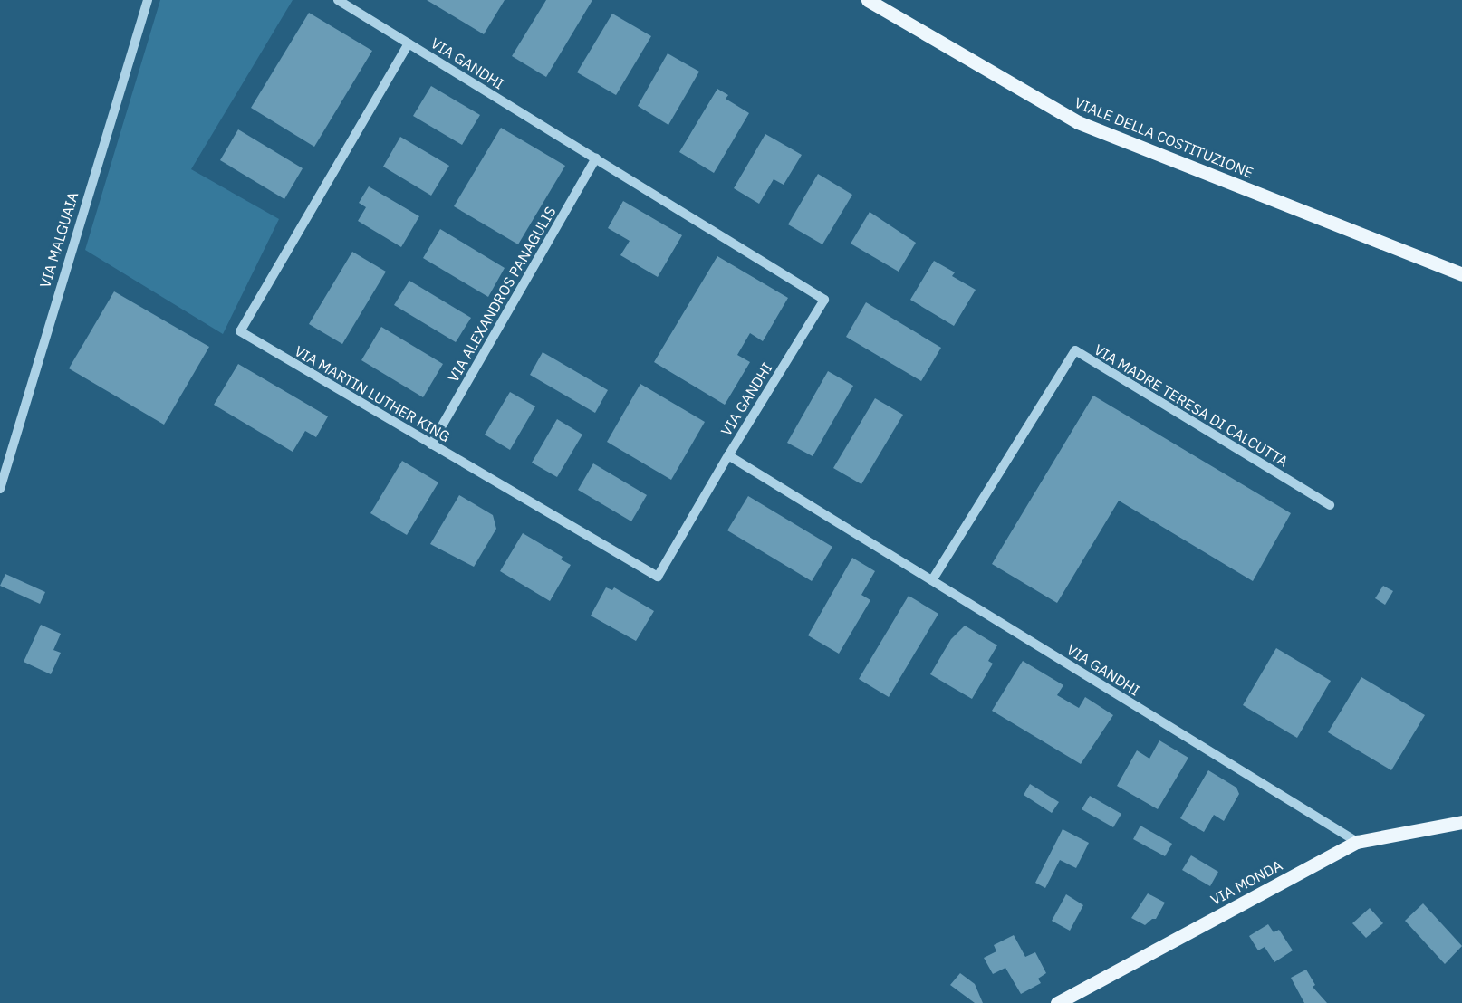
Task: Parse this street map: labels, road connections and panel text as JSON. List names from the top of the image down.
{
  "streets": {
    "main road": ["VIALE DELLA COSTITUZIONE", "VIA MONDA"],
    "street": [
      "VIA GANDHI",
      "VIA MALGUAIA",
      "VIA ALEXANDROS PANAGULIS",
      "VIA MARTIN LUTHER KING",
      "VIA MADRE TERESA DI CALCUTTA"
    ]
  },
  "crossings": [
    ["VIA GANDHI", "VIA ALEXANDROS PANAGULIS"],
    ["VIA GANDHI", "VIA MARTIN LUTHER KING"],
    ["VIA GANDHI", "VIA MADRE TERESA DI CALCUTTA"],
    ["VIA GANDHI", "VIA MONDA"],
    ["VIA ALEXANDROS PANAGULIS", "VIA MARTIN LUTHER KING"]
  ]
}
